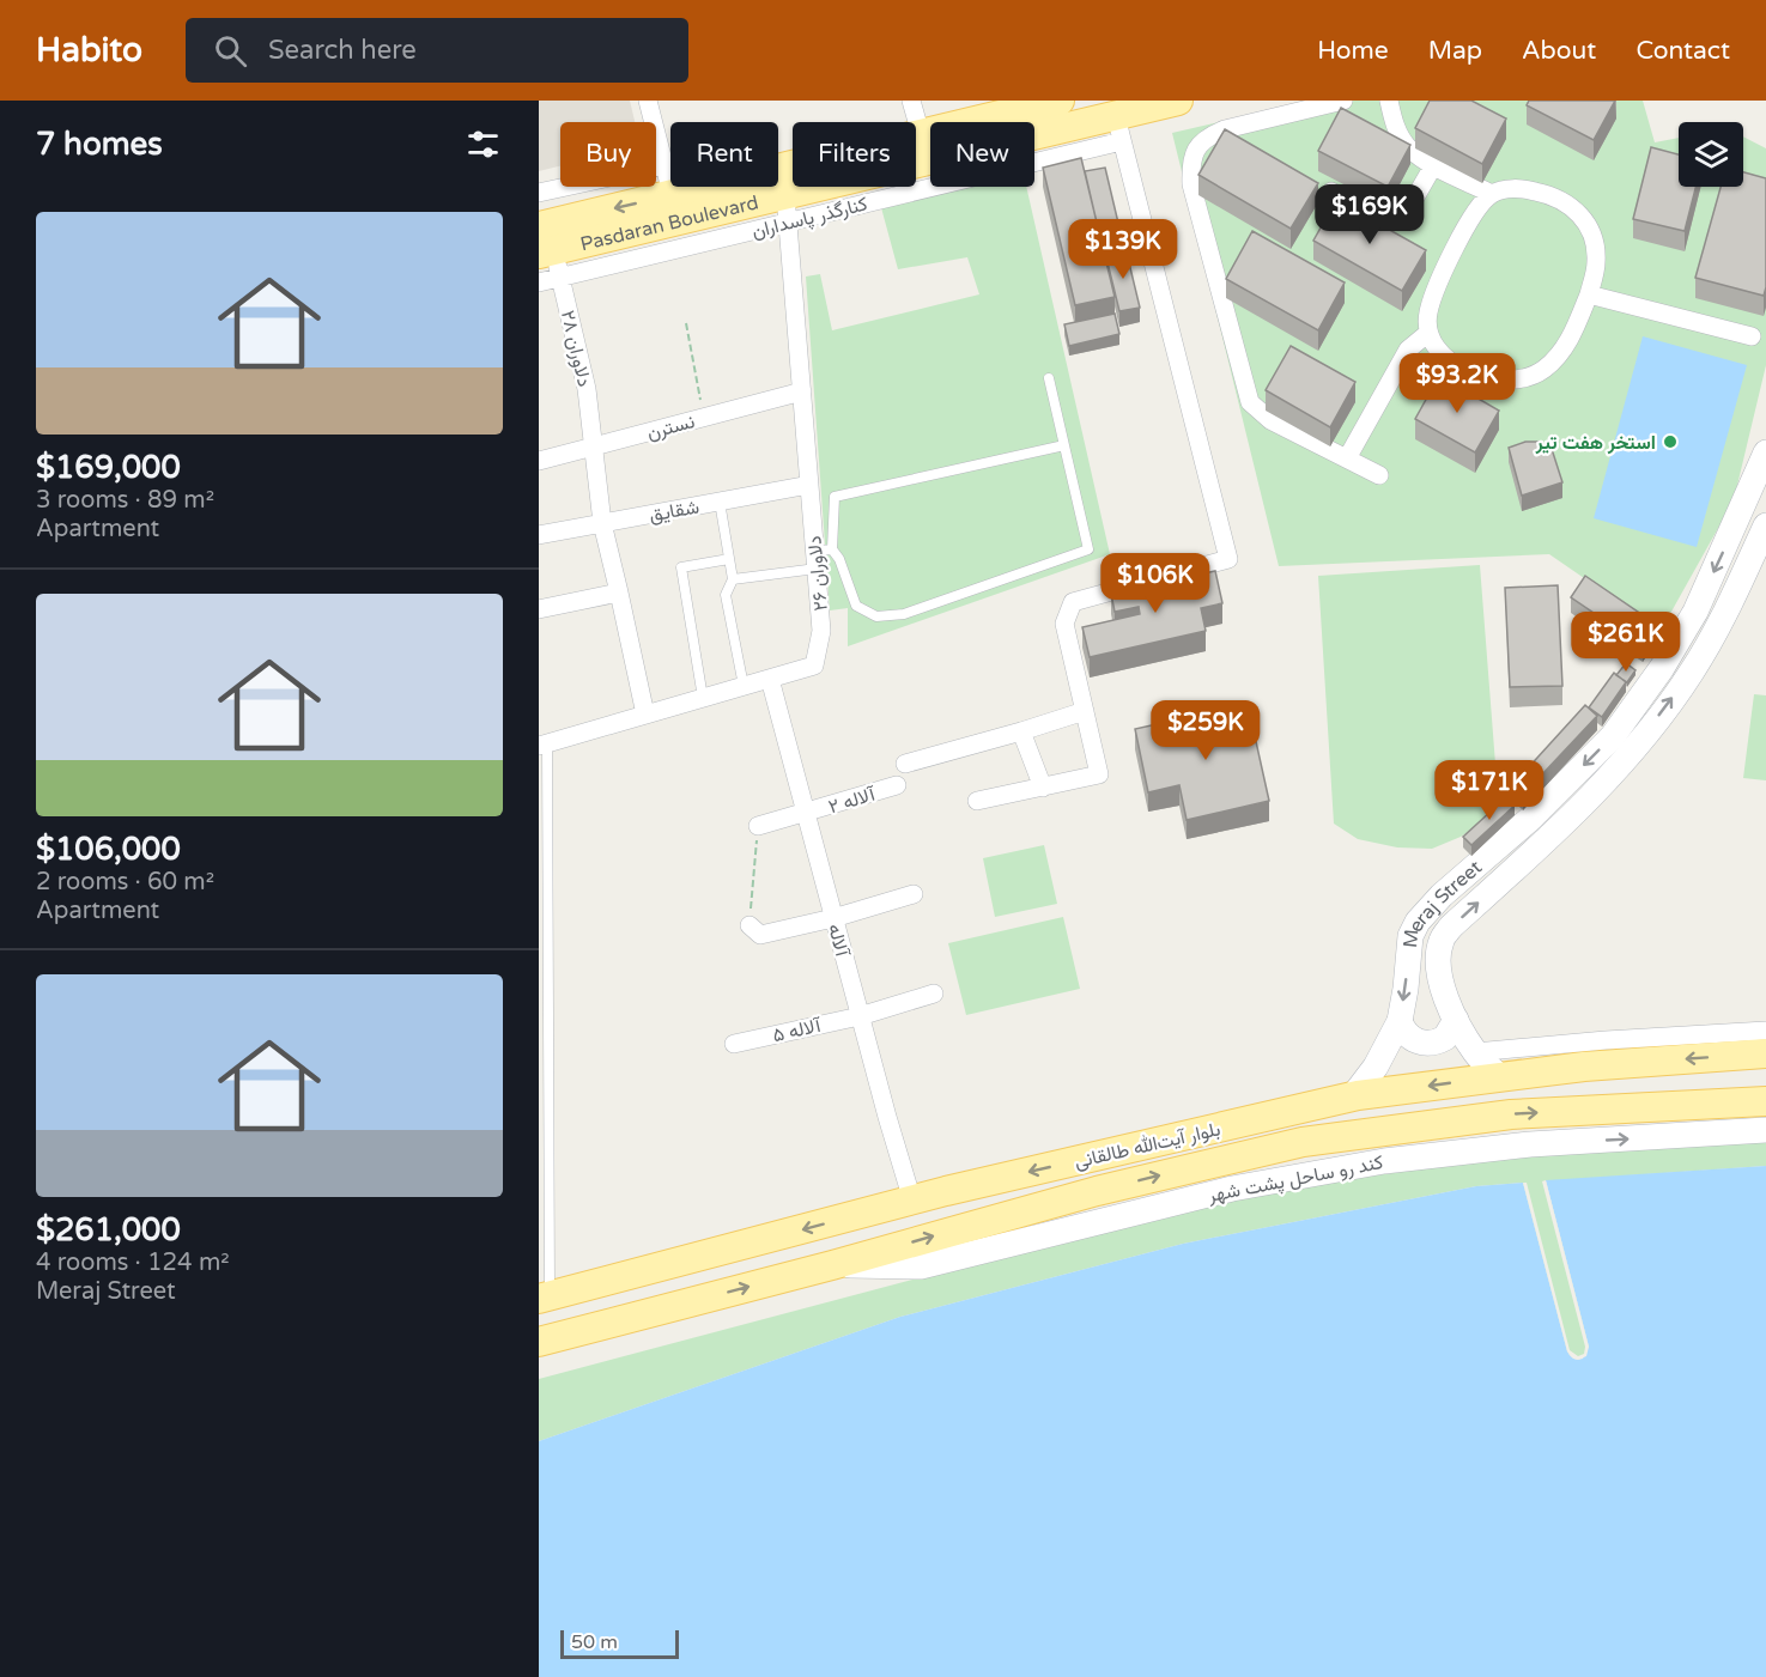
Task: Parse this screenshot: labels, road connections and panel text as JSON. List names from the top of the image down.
{
  "streets": {
    "main road": ["Pasdaran Boulevard", "بلوار آیت‌الله طالقانی"],
    "street": [
      "دلاوران ۲۸",
      "نسترن",
      "شقایق",
      "دلاوران ۲۶",
      "آلاله ۲",
      "Meraj Street",
      "آلاله",
      "آلاله ۵",
      "کند رو ساحل پشت شهر"
    ]
  },
  "crossings": [
    ["Pasdaran Boulevard", "دلاوران ۲۸"],
    ["Pasdaran Boulevard", "دلاوران ۲۶"],
    ["دلاوران ۲۸", "نسترن"],
    ["دلاوران ۲۸", "شقایق"],
    ["دلاوران ۲۸", "دلاوران ۲۶"],
    ["نسترن", "دلاوران ۲۶"],
    ["شقایق", "دلاوران ۲۶"],
    ["دلاوران ۲۶", "آلاله"],
    ["آلاله ۲", "آلاله"],
    ["Meraj Street", "بلوار آیت‌الله طالقانی"],
    ["آلاله", "آلاله ۵"],
    ["آلاله", "بلوار آیت‌الله طالقانی"]
  ],
  "places": ["استخر هفت تیر"],
  "scale_bar": "50 m",
  "page": {
    "header": "Habito",
    "search": "Search here",
    "nav": [
      "Home",
      "Map",
      "About",
      "Contact"
    ],
    "heading": "7 homes",
    "chip": [
      "Buy",
      "Rent",
      "Filters",
      "New"
    ],
    "price": [
      "$169K",
      "$139K",
      "$93.2K",
      "$106K",
      "$261K",
      "$259K",
      "$171K"
    ],
    "list": [
      {
        "name": "$169,000",
        "note": "3 rooms · 89 m² · Apartment"
      },
      {
        "name": "$106,000",
        "note": "2 rooms · 60 m² · Apartment"
      },
      {
        "name": "$261,000",
        "note": "4 rooms · 124 m² · Meraj Street"
      }
    ],
    "scale": "50 m"
  }
}
